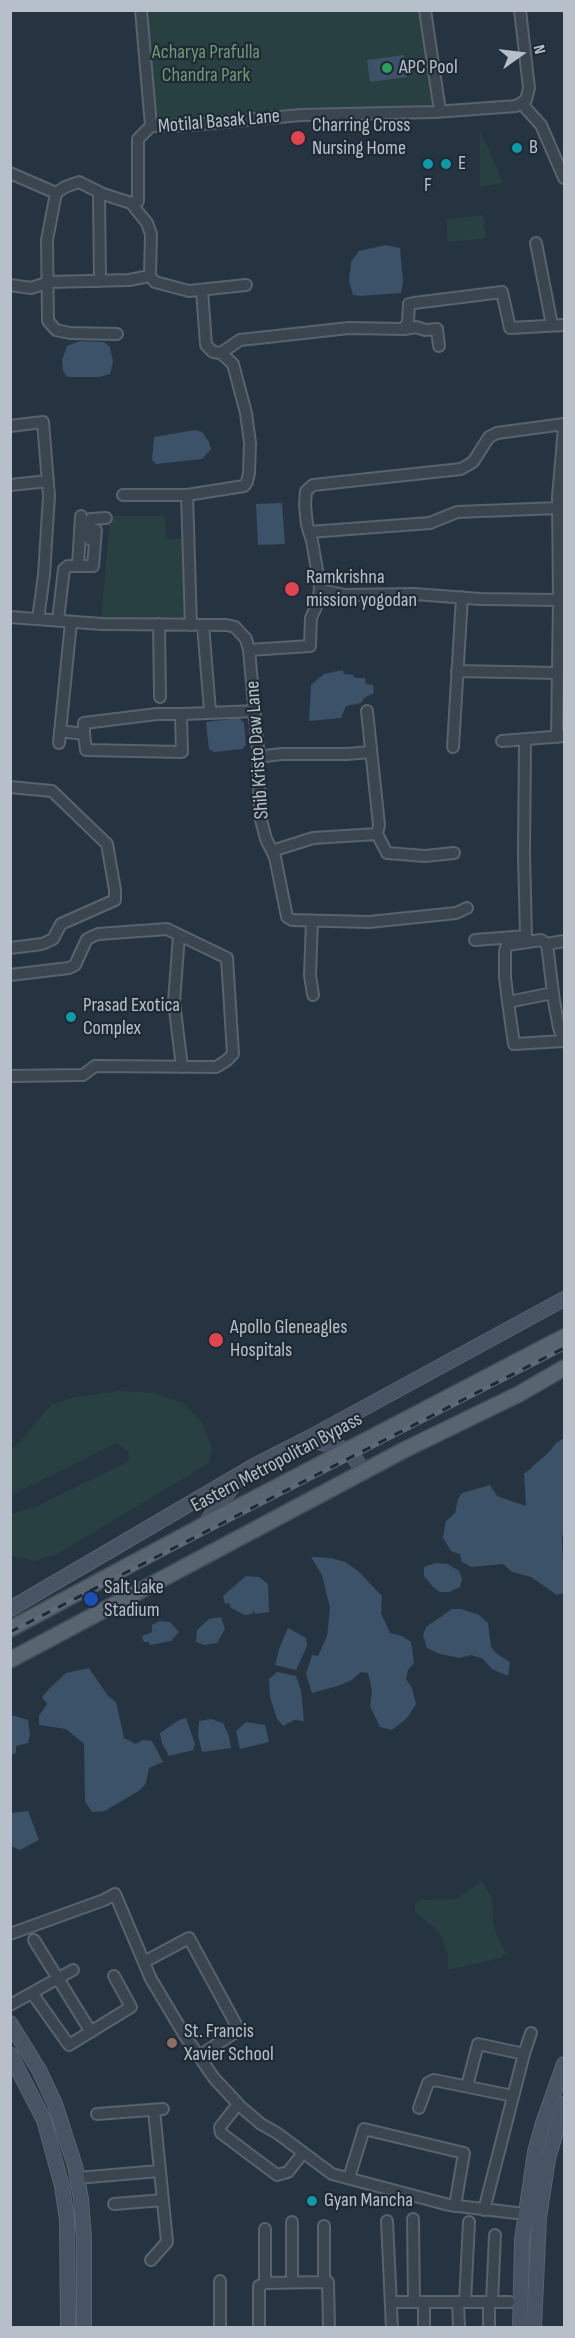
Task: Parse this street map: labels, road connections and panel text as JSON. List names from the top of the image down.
{
  "streets": {
    "main road": ["Eastern Metropolitan Bypass"],
    "street": ["Motilal Basak Lane", "Shib Kristo Daw Lane"]
  },
  "parks": ["Acharya Prafulla Chandra Park"],
  "places": [
    "APC Pool",
    "Charring Cross Nursing Home",
    "B",
    "F",
    "E",
    "Ramkrishna mission yogodan",
    "Prasad Exotica Complex",
    "Apollo Gleneagles Hospitals",
    "Salt Lake Stadium",
    "St. Francis Xavier School",
    "Gyan Mancha"
  ],
  "north": "right"
}
